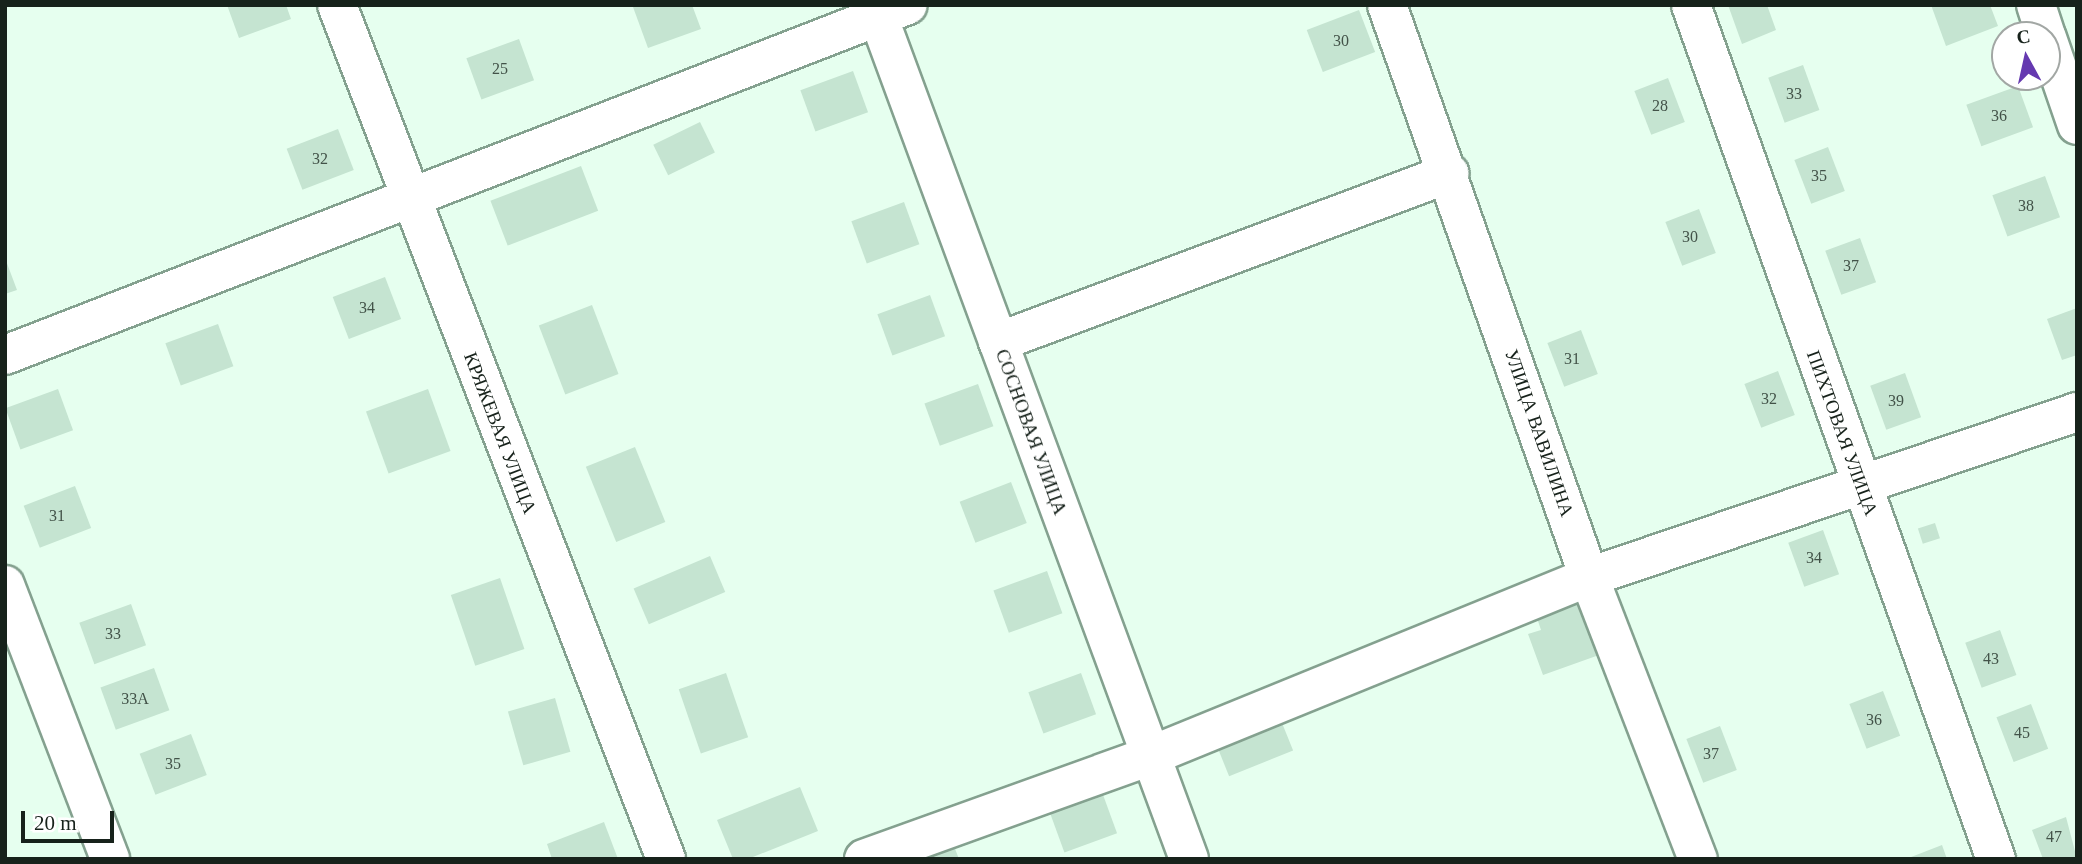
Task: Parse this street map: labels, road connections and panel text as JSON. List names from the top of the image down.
{
  "streets": {
    "street": [
      "СОСНОВАЯ УЛИЦА",
      "КРЯЖЕВАЯ УЛИЦА",
      "УЛИЦА ВАВИЛИНА",
      "ПИХТОВАЯ УЛИЦА"
    ]
  },
  "house_numbers": [
    "30",
    "25",
    "33",
    "28",
    "36",
    "32",
    "35",
    "38",
    "30",
    "37",
    "34",
    "31",
    "32",
    "39",
    "31",
    "34",
    "33",
    "43",
    "33А",
    "36",
    "45",
    "37",
    "35",
    "47"
  ],
  "scale_bar": "20 m",
  "north": "top"
}
